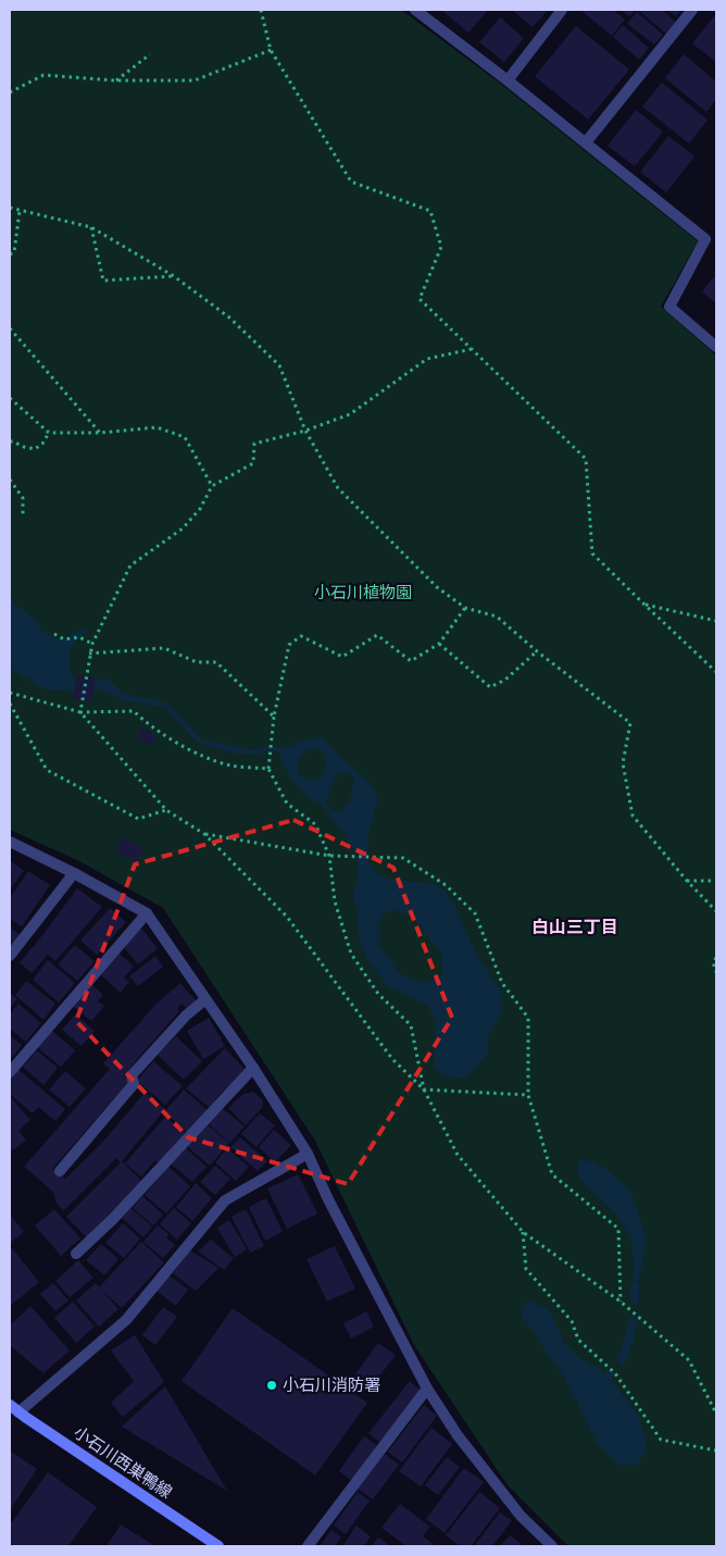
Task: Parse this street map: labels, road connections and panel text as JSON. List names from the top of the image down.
{
  "streets": {
    "main road": ["小石川西巣鴨線"]
  },
  "districts": ["白山三丁目"],
  "parks": ["小石川植物園"],
  "places": ["小石川消防署"]
}
